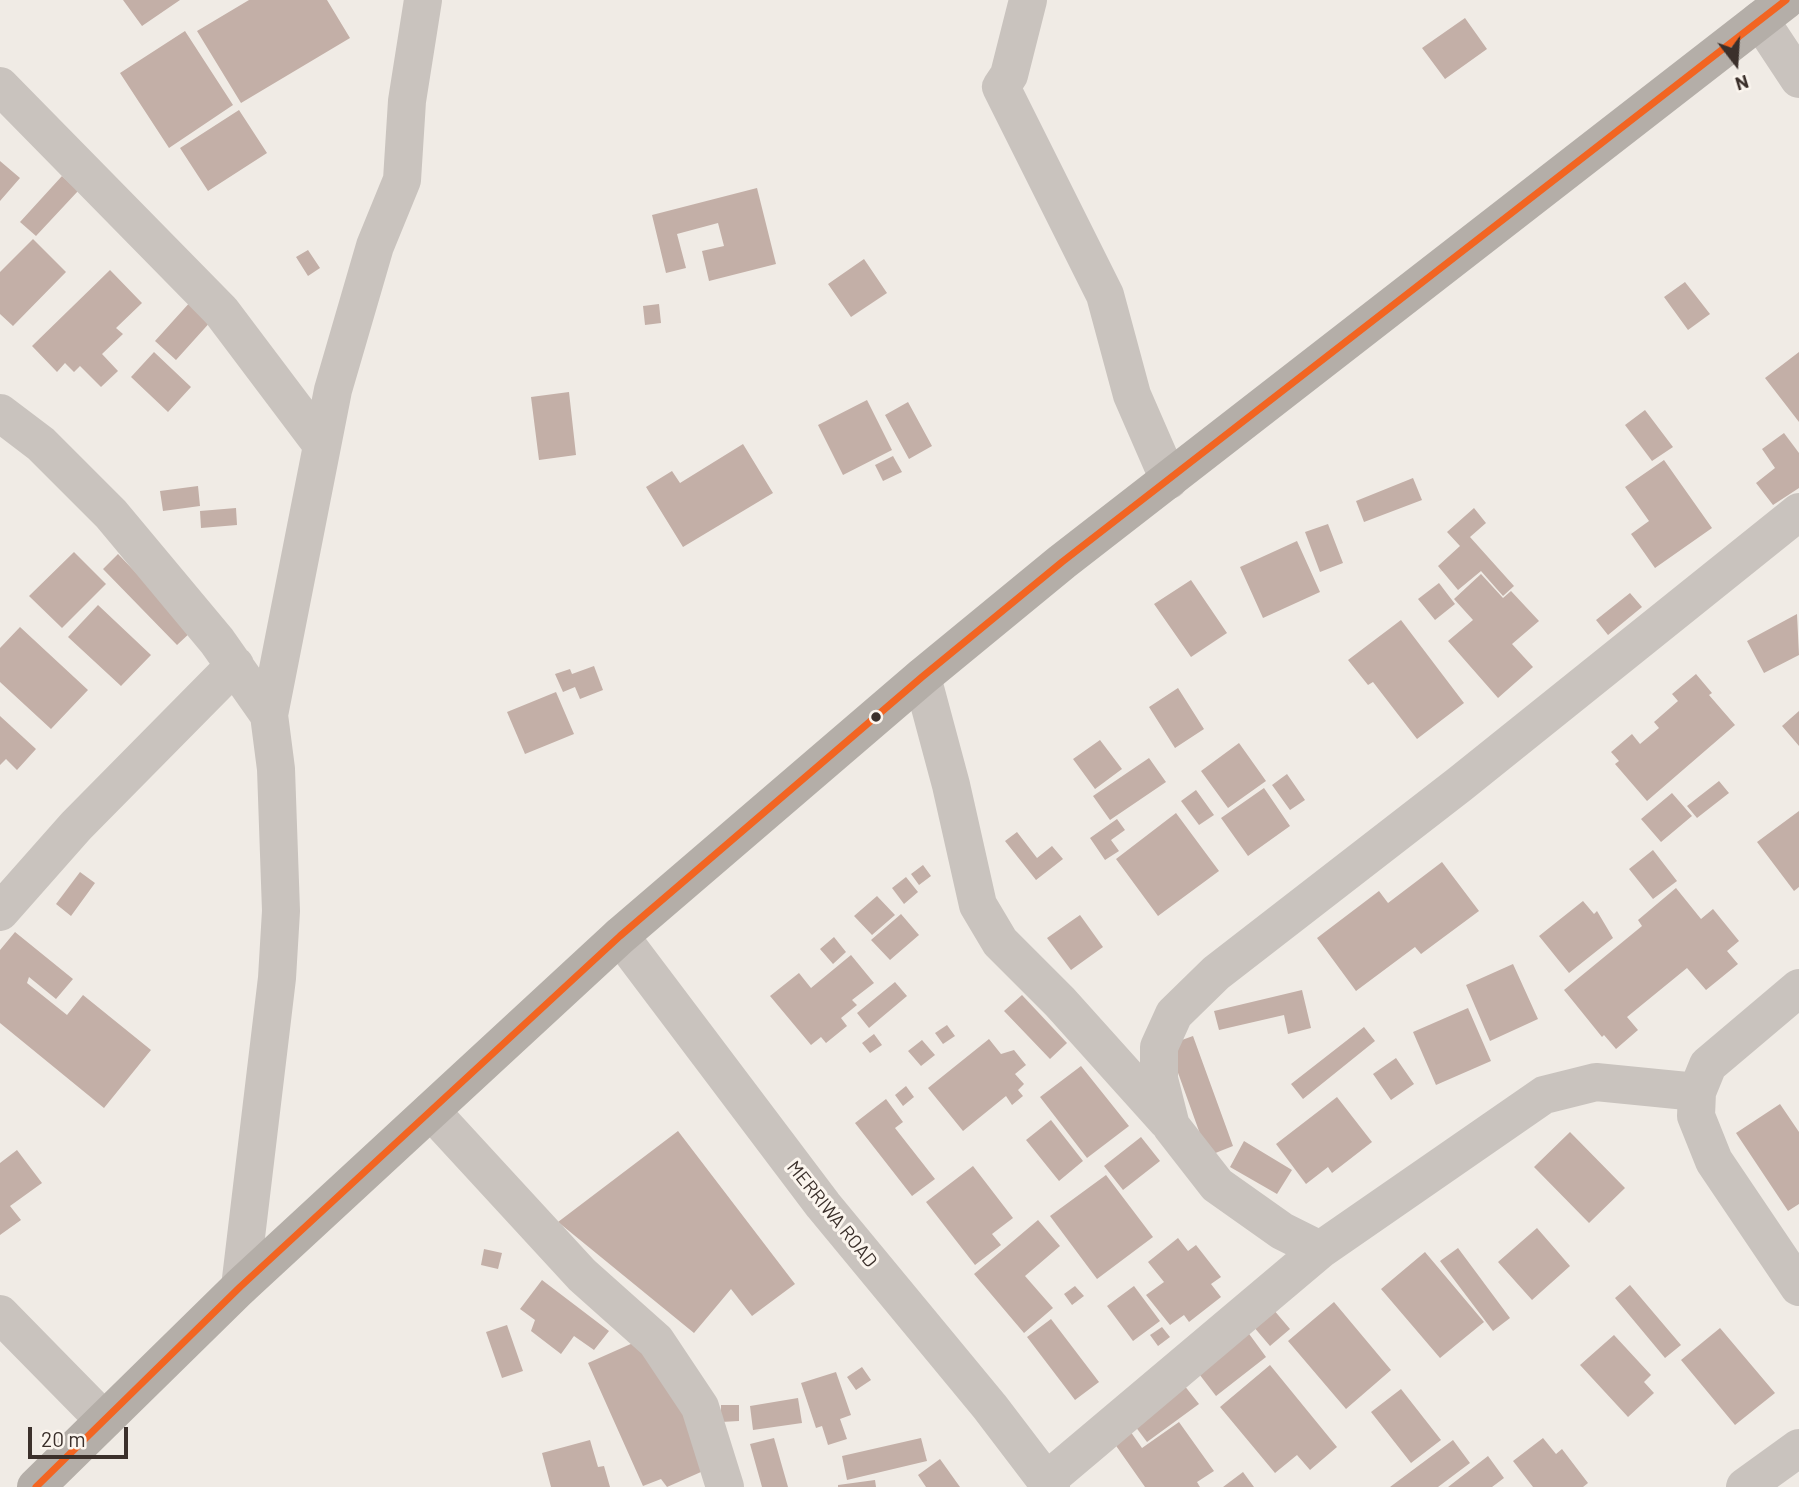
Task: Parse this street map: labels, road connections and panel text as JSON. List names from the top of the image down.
{
  "streets": {
    "street": ["MERRIWA ROAD"]
  },
  "scale_bar": "20 m",
  "north": "bottom"
}
